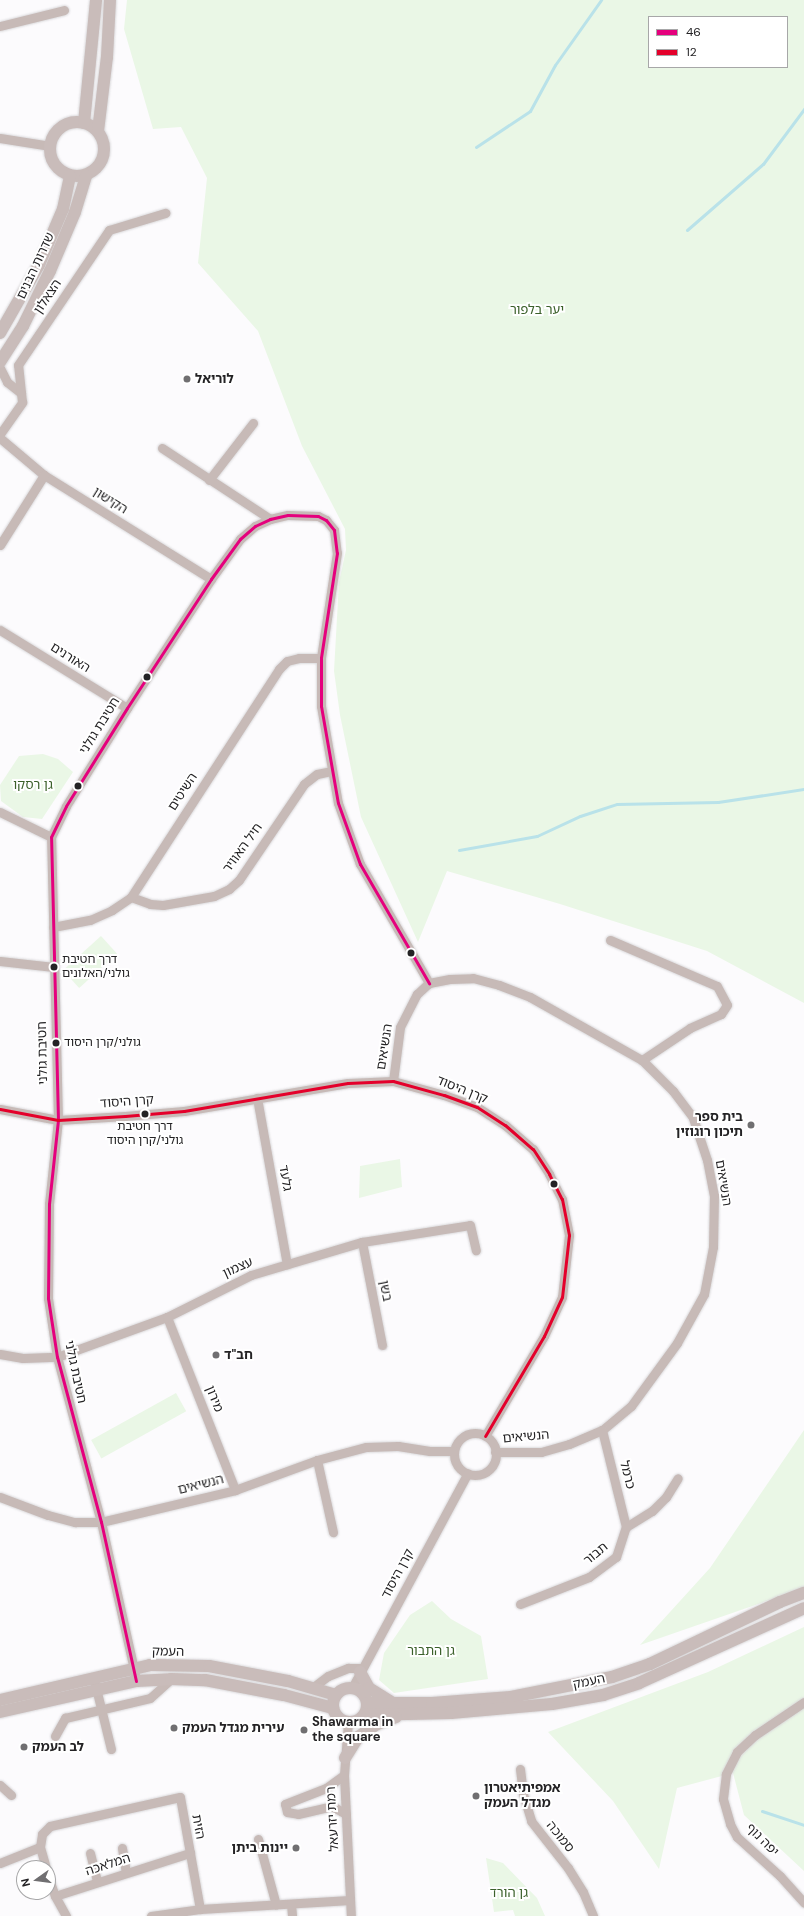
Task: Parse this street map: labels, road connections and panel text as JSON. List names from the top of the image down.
{
  "streets": {
    "main road": ["שדרות הבנים", "העמק"],
    "street": [
      "הצאלון",
      "הקישון",
      "האורנים",
      "חטיבת גולני",
      "השיטים",
      "חיל האוויר",
      "הנשיאים",
      "קרן היסוד",
      "גלעד",
      "עצמון",
      "בשן",
      "מירון",
      "כרמל",
      "תבור",
      "רמת יזרעאל",
      "הזית",
      "סמוכה",
      "יפה נוף",
      "המלאכה"
    ]
  },
  "crossings": [
    ["הקישון", "חטיבת גולני"],
    ["האורנים", "חטיבת גולני"],
    ["חטיבת גולני", "השיטים"],
    ["חטיבת גולני", "חיל האוויר"],
    ["חטיבת גולני", "הנשיאים"],
    ["חטיבת גולני", "קרן היסוד"],
    ["חטיבת גולני", "עצמון"],
    ["חטיבת גולני", "העמק"],
    ["השיטים", "חיל האוויר"],
    ["הנשיאים", "קרן היסוד"],
    ["הנשיאים", "מירון"],
    ["הנשיאים", "כרמל"],
    ["קרן היסוד", "גלעד"],
    ["קרן היסוד", "העמק"],
    ["קרן היסוד", "רמת יזרעאל"],
    ["גלעד", "עצמון"],
    ["עצמון", "בשן"],
    ["עצמון", "מירון"],
    ["כרמל", "תבור"],
    ["העמק", "רמת יזרעאל"],
    ["הזית", "המלאכה"]
  ],
  "parks": [
    "יער בלפור",
    "גן רסקו",
    "גן התבור",
    "גן הורד"
  ],
  "places": [
    "לוריאל",
    "דרך חטיבת גולני/האלונים",
    "גולני/קרן היסוד",
    "דרך חטיבת גולני/קרן היסוד",
    "בית ספר תיכון רוגוזין",
    "חב\"ד",
    "עירית מגדל העמק",
    "Shawarma in the square",
    "לב העמק",
    "אמפיתיאטרון מגדל העמק",
    "יינות ביתן"
  ],
  "lines": ["transit line 46", "transit line 12"],
  "legend": ["46", "12"],
  "north": "left"
}
